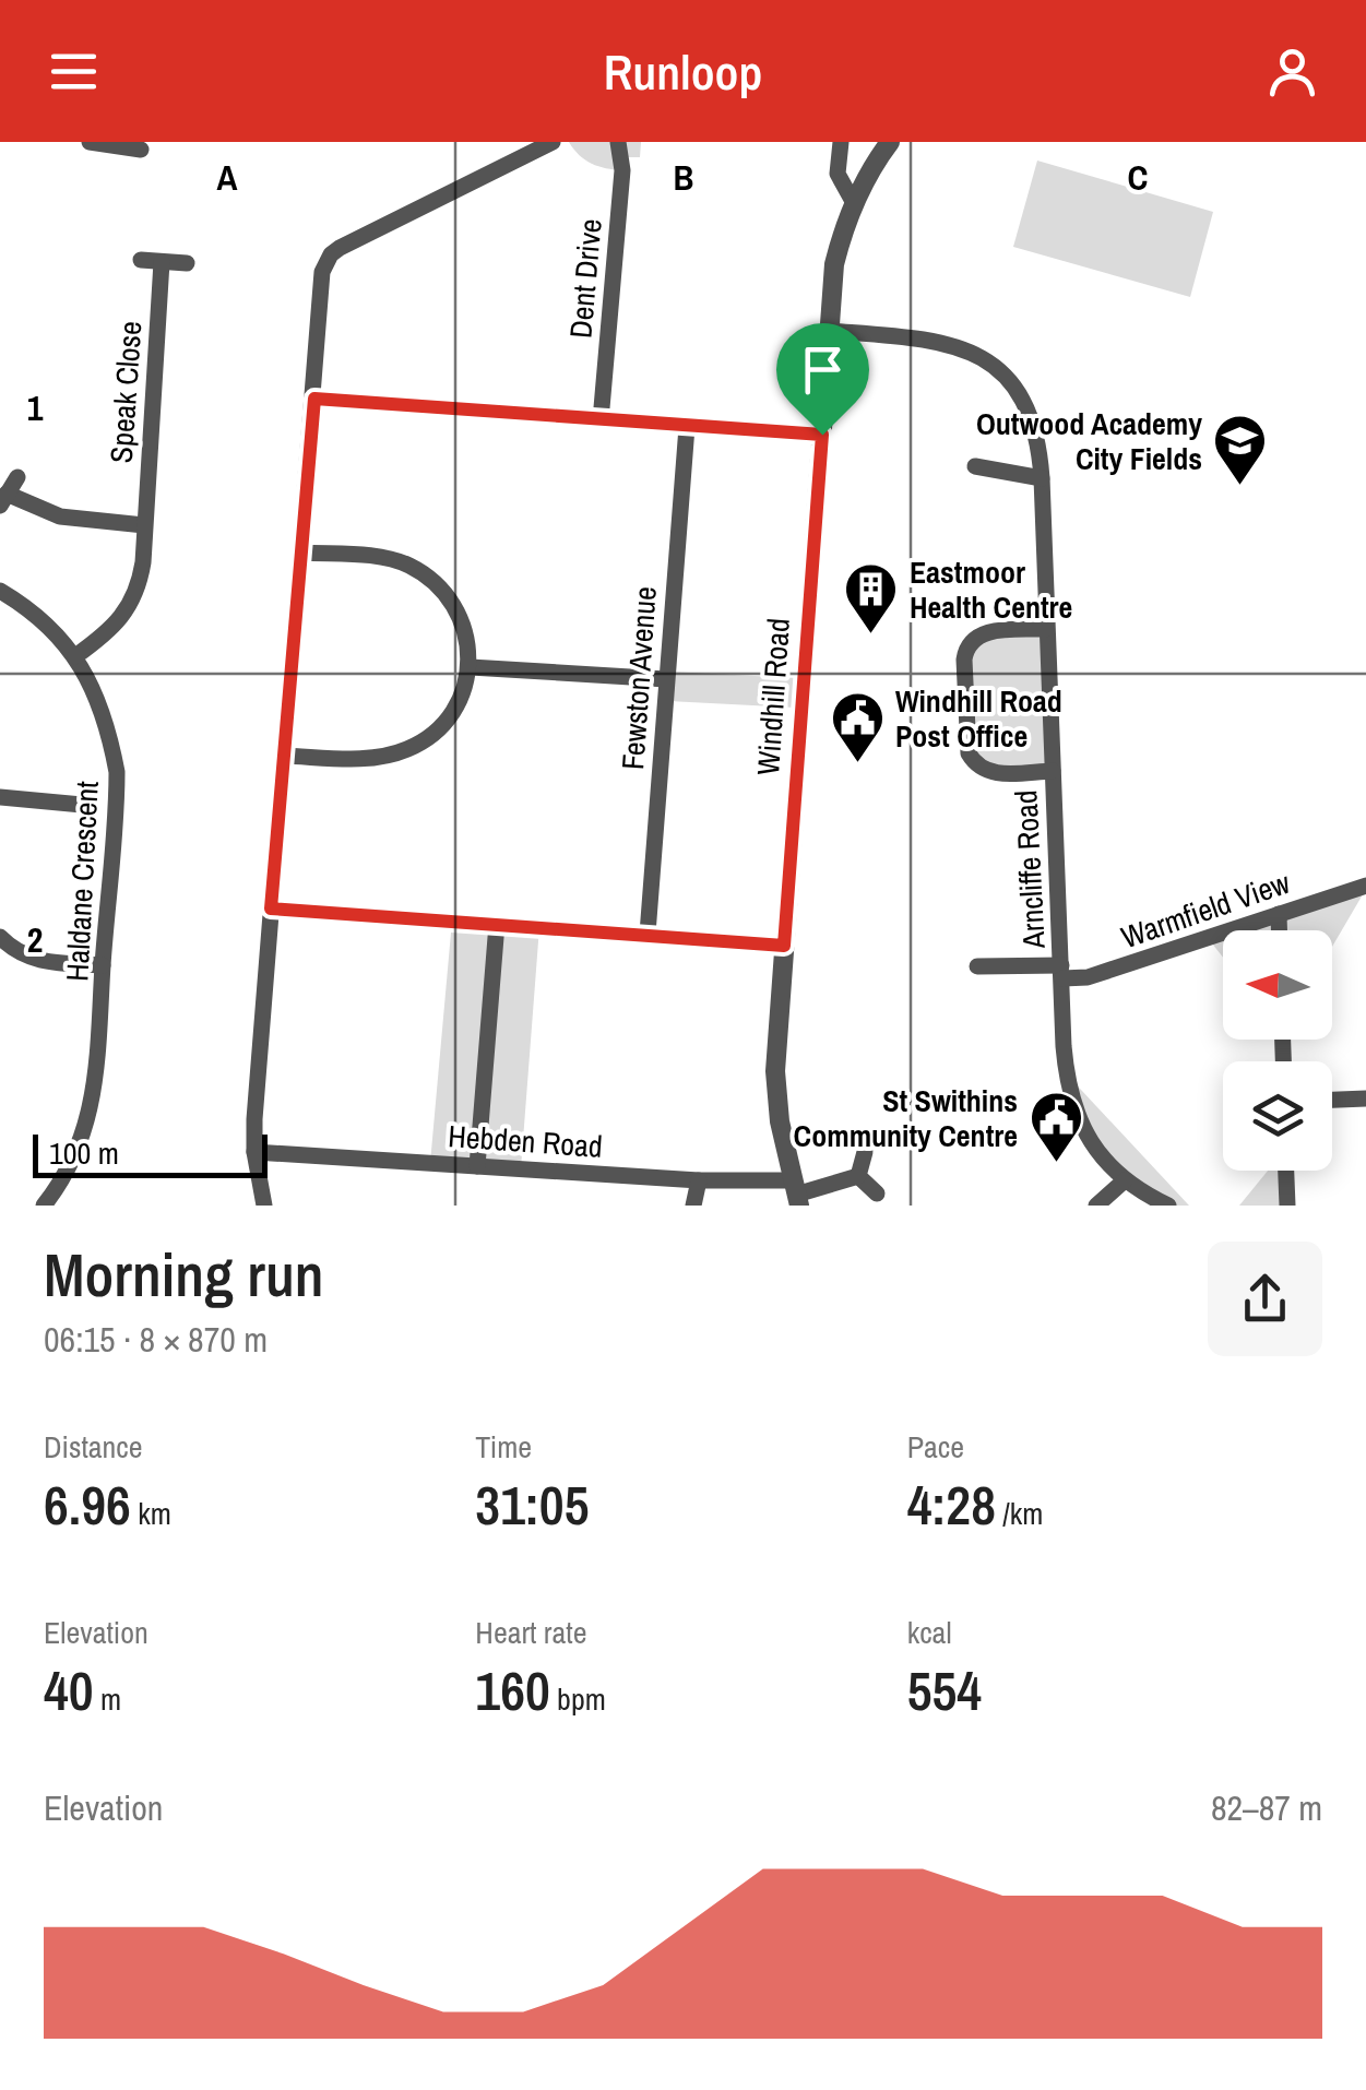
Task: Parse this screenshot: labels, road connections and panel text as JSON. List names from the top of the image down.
{
  "streets": {
    "street": [
      "Dent Drive",
      "Speak Close",
      "Fewston Avenue",
      "Windhill Road",
      "Arncliffe Road",
      "Haldane Crescent",
      "Warmfield View",
      "Hebden Road"
    ]
  },
  "crossings": [
    ["Speak Close", "Haldane Crescent"],
    ["Windhill Road", "Arncliffe Road"],
    ["Windhill Road", "Hebden Road"],
    ["Arncliffe Road", "Warmfield View"]
  ],
  "places": {
    "school or university": ["Outwood Academy City Fields"],
    "building": ["Eastmoor Health Centre"],
    "public building": ["Windhill Road Post Office", "St Swithins Community Centre"]
  },
  "scale_bar": "100 m",
  "north": "left",
  "page": {
    "header": "Runloop",
    "scale": "100 m",
    "heading": ["Morning run", "06:15 · 8 × 870 m"],
    "stats": [
      ["Distance", "6.96 km"],
      ["Time", "31:05"],
      ["Pace", "4:28 /km"],
      ["Elevation", "40 m"],
      ["Heart rate", "160 bpm"],
      ["kcal", "554"]
    ],
    "chart": ["Elevation", "82–87 m"]
  },
  "grid": {
    "columns": ["A", "B", "C"],
    "rows": ["1", "2"]
  }
}
